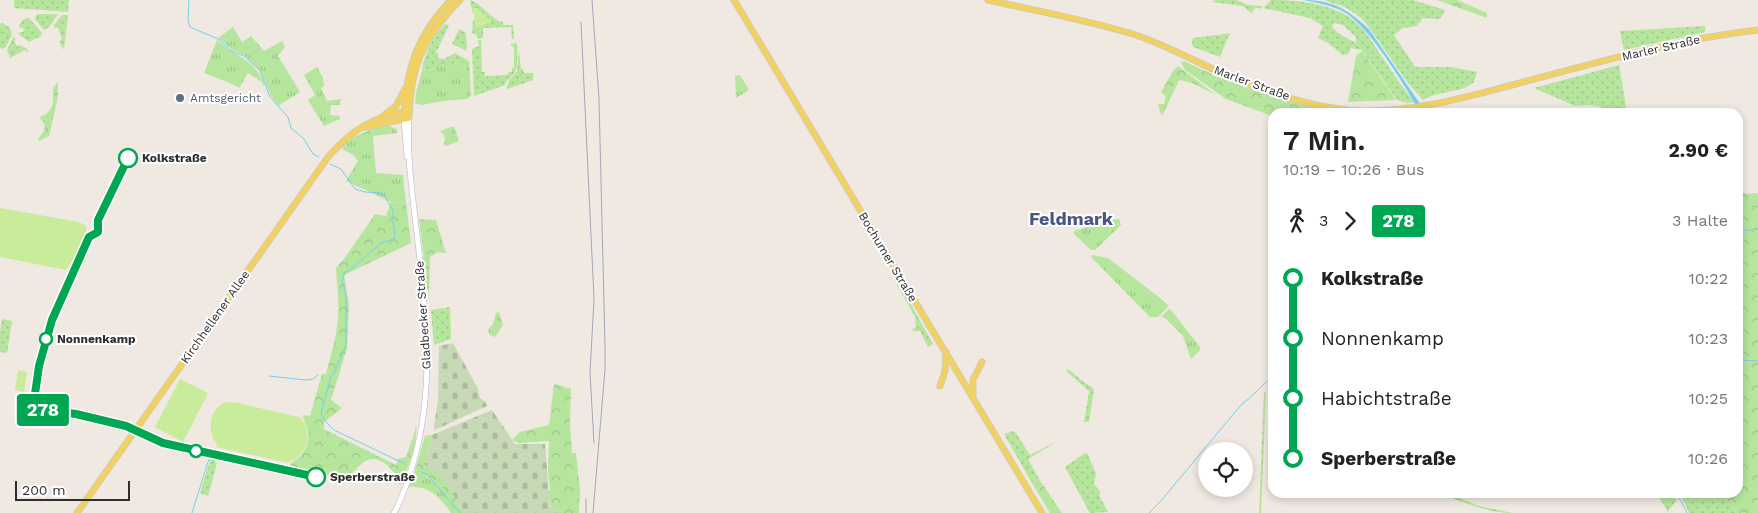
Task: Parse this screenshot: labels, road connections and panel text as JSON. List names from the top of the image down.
{
  "streets": {
    "main road": [
      "Marler Straße",
      "Bochumer Straße",
      "Gladbecker Straße",
      "Kirchhellener Allee"
    ]
  },
  "crossings": [
    ["Gladbecker Straße", "Kirchhellener Allee"]
  ],
  "districts": ["Feldmark"],
  "places": [
    "Amtsgericht",
    "Kolkstraße",
    "Nonnenkamp",
    "Sperberstraße"
  ],
  "lines": ["bus line 278"],
  "scale_bar": "200 m",
  "page": {
    "on_map": "278",
    "heading": ["7 Min.", "10:19 – 10:26 · Bus", "2.90 €"],
    "legs": ["3", "278", "3 Halte"],
    "list": [
      {
        "name": "Kolkstraße",
        "value": "10:22"
      },
      {
        "name": "Nonnenkamp",
        "value": "10:23"
      },
      {
        "name": "Habichtstraße",
        "value": "10:25"
      },
      {
        "name": "Sperberstraße",
        "value": "10:26"
      }
    ],
    "scale": "200 m"
  }
}
